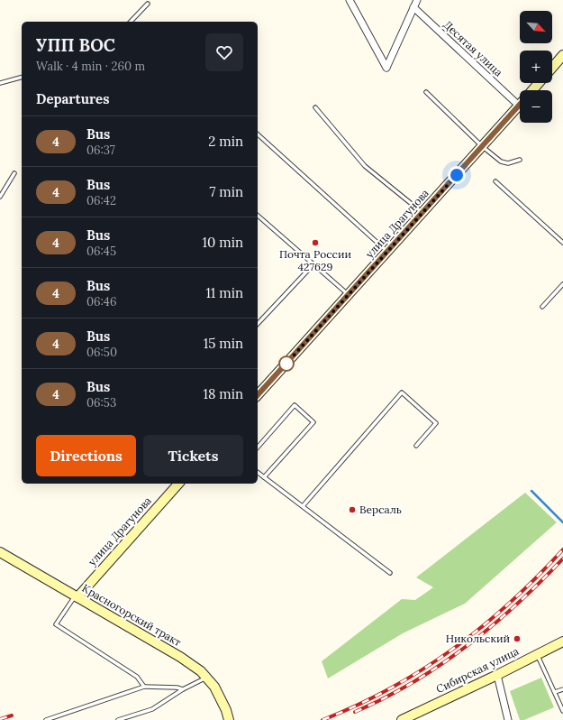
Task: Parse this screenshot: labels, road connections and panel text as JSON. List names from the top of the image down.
{
  "streets": {
    "main road": ["улица Драгунова", "Красногорский тракт", "Сибирская улица"],
    "street": ["Десятая улица"]
  },
  "crossings": [
    ["Десятая улица", "улица Драгунова"],
    ["улица Драгунова", "Красногорский тракт"]
  ],
  "places": ["Почта России 427629", "Версаль", "Никольский"],
  "lines": ["bus line 4"],
  "north": "bottom right",
  "page": {
    "map_buttons": ["+", "−"],
    "heading": [
      ["УПП ВОС", "Walk · 4 min · 260 m"],
      "Departures"
    ],
    "list": [
      {
        "mark": "4",
        "name": "Bus",
        "note": "06:37",
        "value": "2 min"
      },
      {
        "mark": "4",
        "name": "Bus",
        "note": "06:42",
        "value": "7 min"
      },
      {
        "mark": "4",
        "name": "Bus",
        "note": "06:45",
        "value": "10 min"
      },
      {
        "mark": "4",
        "name": "Bus",
        "note": "06:46",
        "value": "11 min"
      },
      {
        "mark": "4",
        "name": "Bus",
        "note": "06:50",
        "value": "15 min"
      },
      {
        "mark": "4",
        "name": "Bus",
        "note": "06:53",
        "value": "18 min"
      }
    ],
    "buttons": ["Directions", "Tickets"]
  }
}
